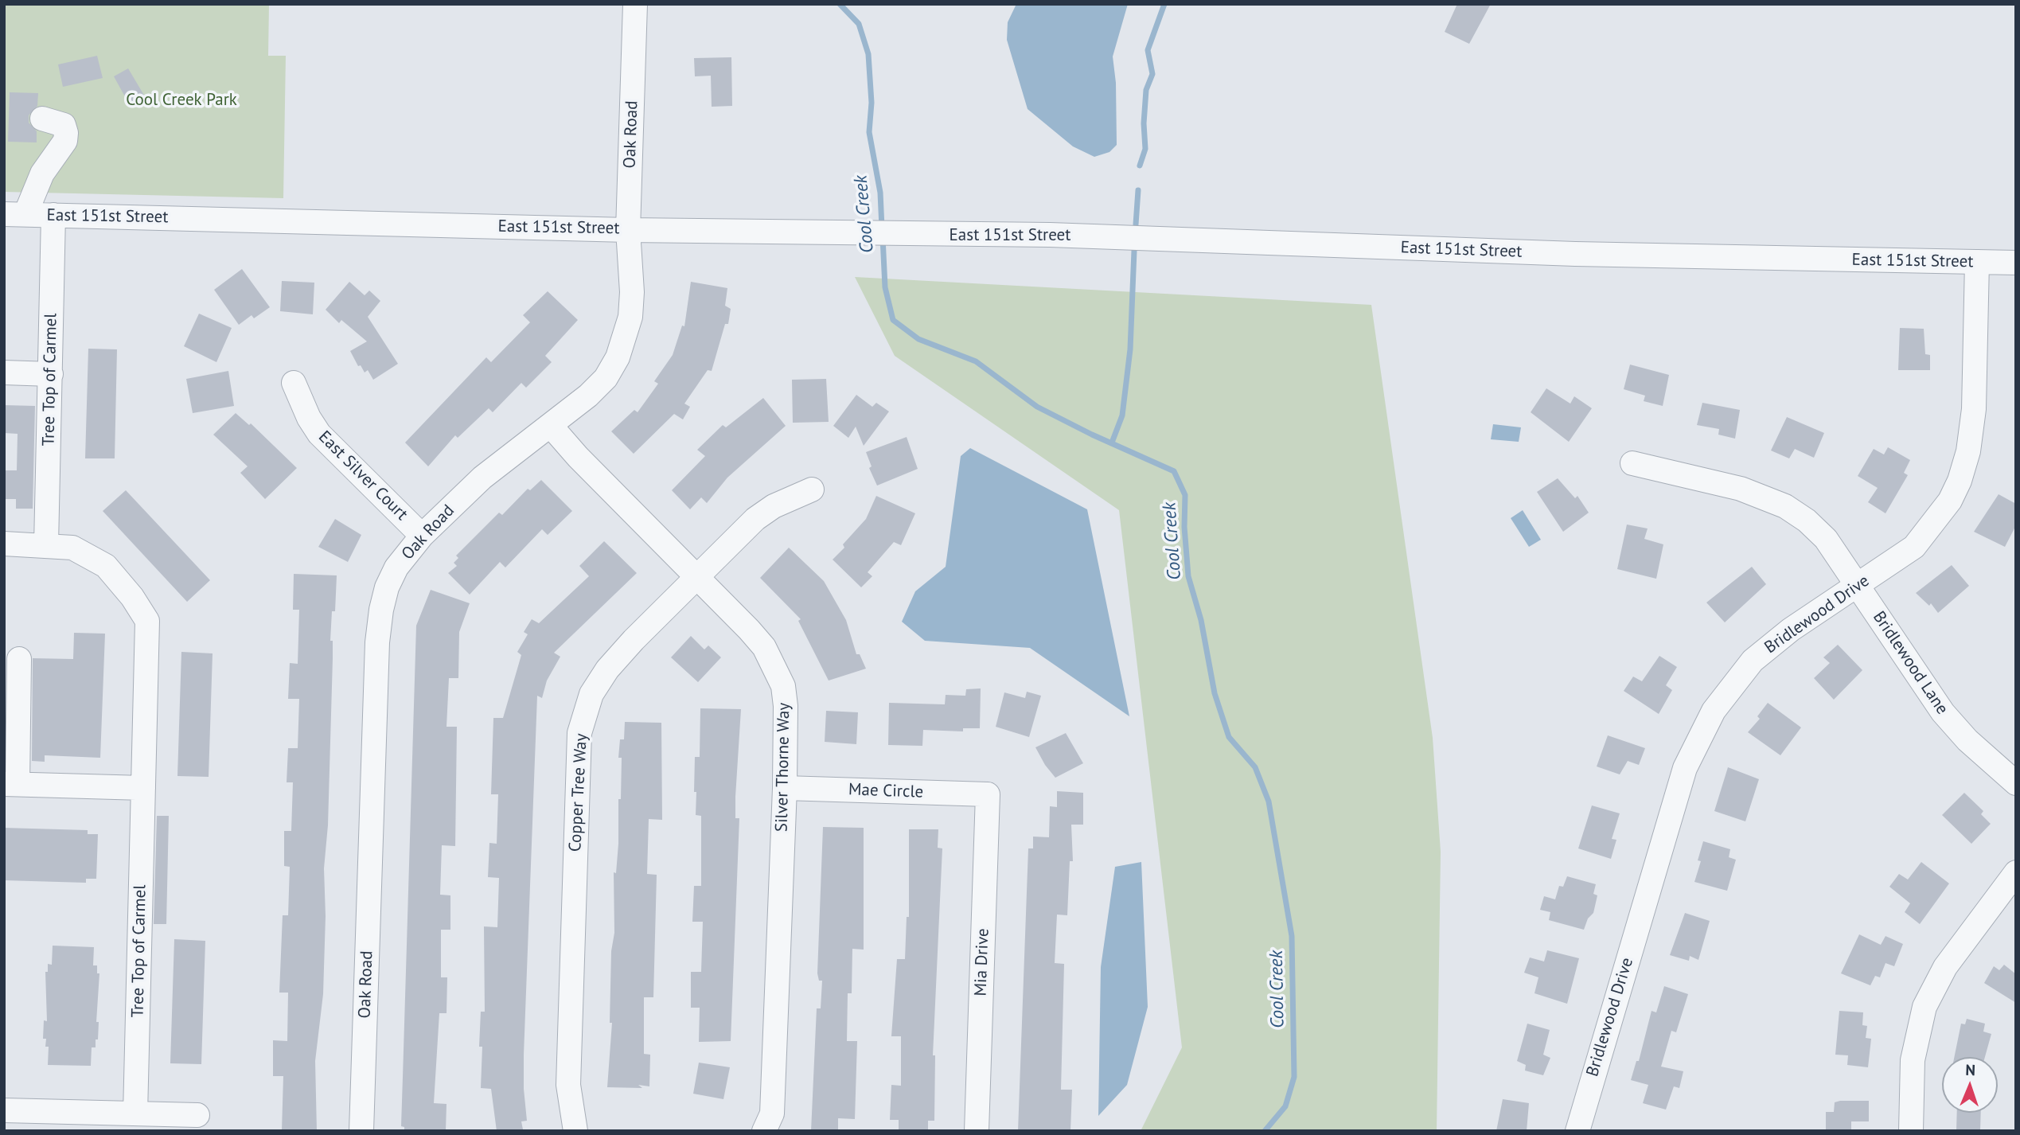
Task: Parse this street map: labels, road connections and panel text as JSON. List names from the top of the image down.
{
  "streets": {
    "street": [
      "Oak Road",
      "East 151st Street",
      "Tree Top of Carmel",
      "East Silver Court",
      "Bridlewood Drive",
      "Bridlewood Lane",
      "Silver Thorne Way",
      "Mae Circle",
      "Copper Tree Way",
      "Mia Drive"
    ]
  },
  "crossings": [
    ["Oak Road", "East 151st Street"],
    ["Oak Road", "East Silver Court"],
    ["Oak Road", "Silver Thorne Way"],
    ["East 151st Street", "Tree Top of Carmel"],
    ["East 151st Street", "Bridlewood Drive"],
    ["Bridlewood Drive", "Bridlewood Lane"],
    ["Silver Thorne Way", "Mae Circle"],
    ["Silver Thorne Way", "Copper Tree Way"],
    ["Mae Circle", "Mia Drive"]
  ],
  "water": ["Cool Creek"],
  "parks": ["Cool Creek Park"],
  "north": "top"
}
